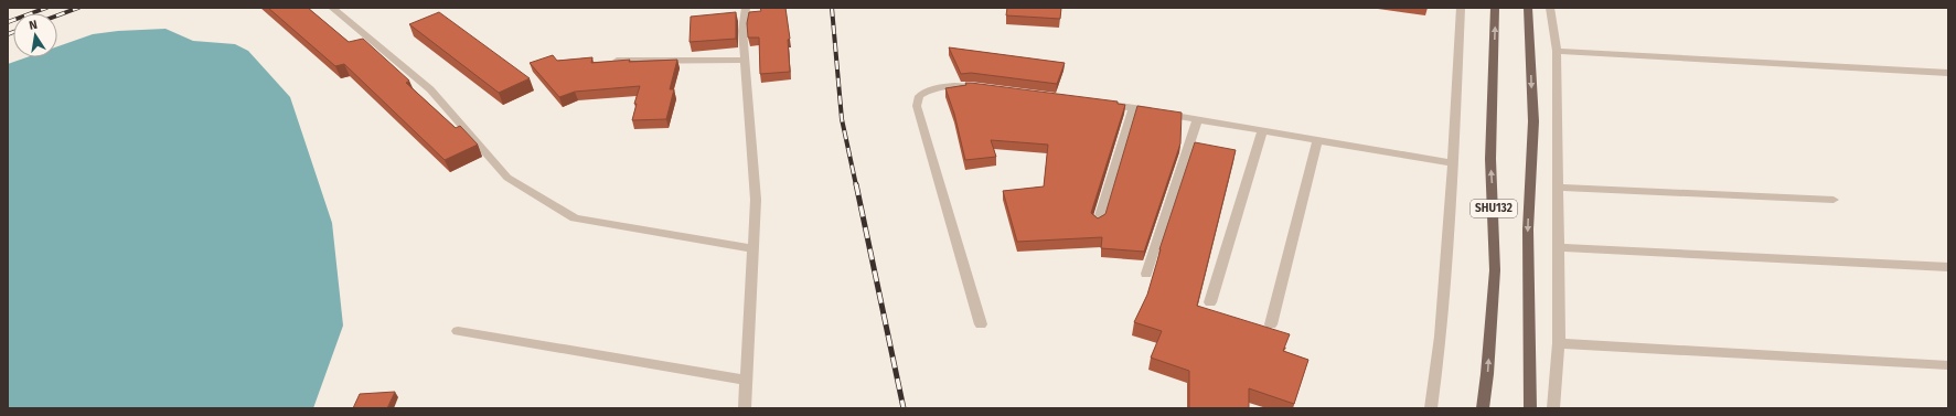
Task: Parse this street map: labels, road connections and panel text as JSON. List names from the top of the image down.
{
  "streets": {
    "main road": ["SHU132"]
  },
  "north": "top"
}
